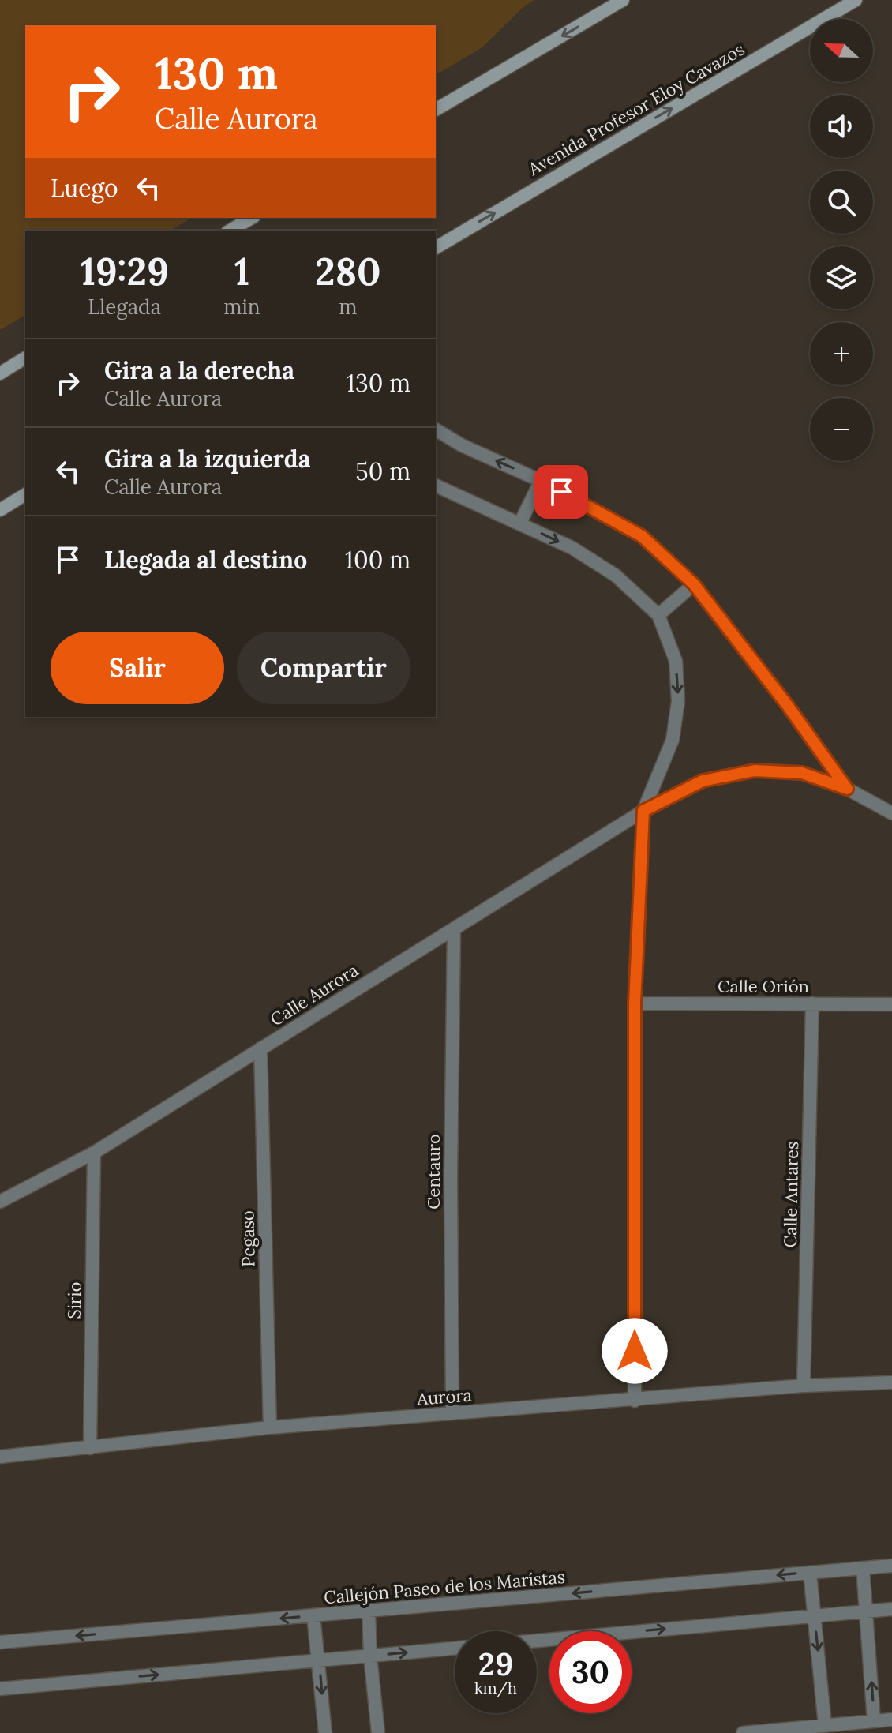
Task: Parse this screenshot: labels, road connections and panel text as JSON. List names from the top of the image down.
{
  "streets": {
    "main road": ["Avenida Profesor Eloy Cavazos"],
    "street": [
      "Calle Orión",
      "Calle Aurora",
      "Centauro",
      "Calle Antares",
      "Pegaso",
      "Sirio",
      "Aurora",
      "Callejón Paseo de los Marístas"
    ]
  },
  "crossings": [
    ["Calle Orión", "Calle Antares"],
    ["Calle Aurora", "Centauro"],
    ["Calle Aurora", "Pegaso"],
    ["Calle Aurora", "Sirio"],
    ["Centauro", "Aurora"],
    ["Calle Antares", "Aurora"],
    ["Pegaso", "Aurora"],
    ["Sirio", "Aurora"]
  ],
  "one_way": ["Avenida Profesor Eloy Cavazos"],
  "north": "left",
  "page": {
    "map_buttons": ["+", "−"],
    "turn": ["130 m", "Calle Aurora"],
    "then": "Luego",
    "eta": [
      "19:29",
      "Llegada",
      "1",
      "min",
      "280",
      "m"
    ],
    "list": [
      {
        "name": "Gira a la derecha",
        "note": "Calle Aurora",
        "value": "130 m"
      },
      {
        "name": "Gira a la izquierda",
        "note": "Calle Aurora",
        "value": "50 m"
      },
      {
        "name": "Llegada al destino",
        "value": "100 m"
      }
    ],
    "buttons": ["Salir", "Compartir"],
    "speed": "29 km/h",
    "limit": "30"
  }
}
